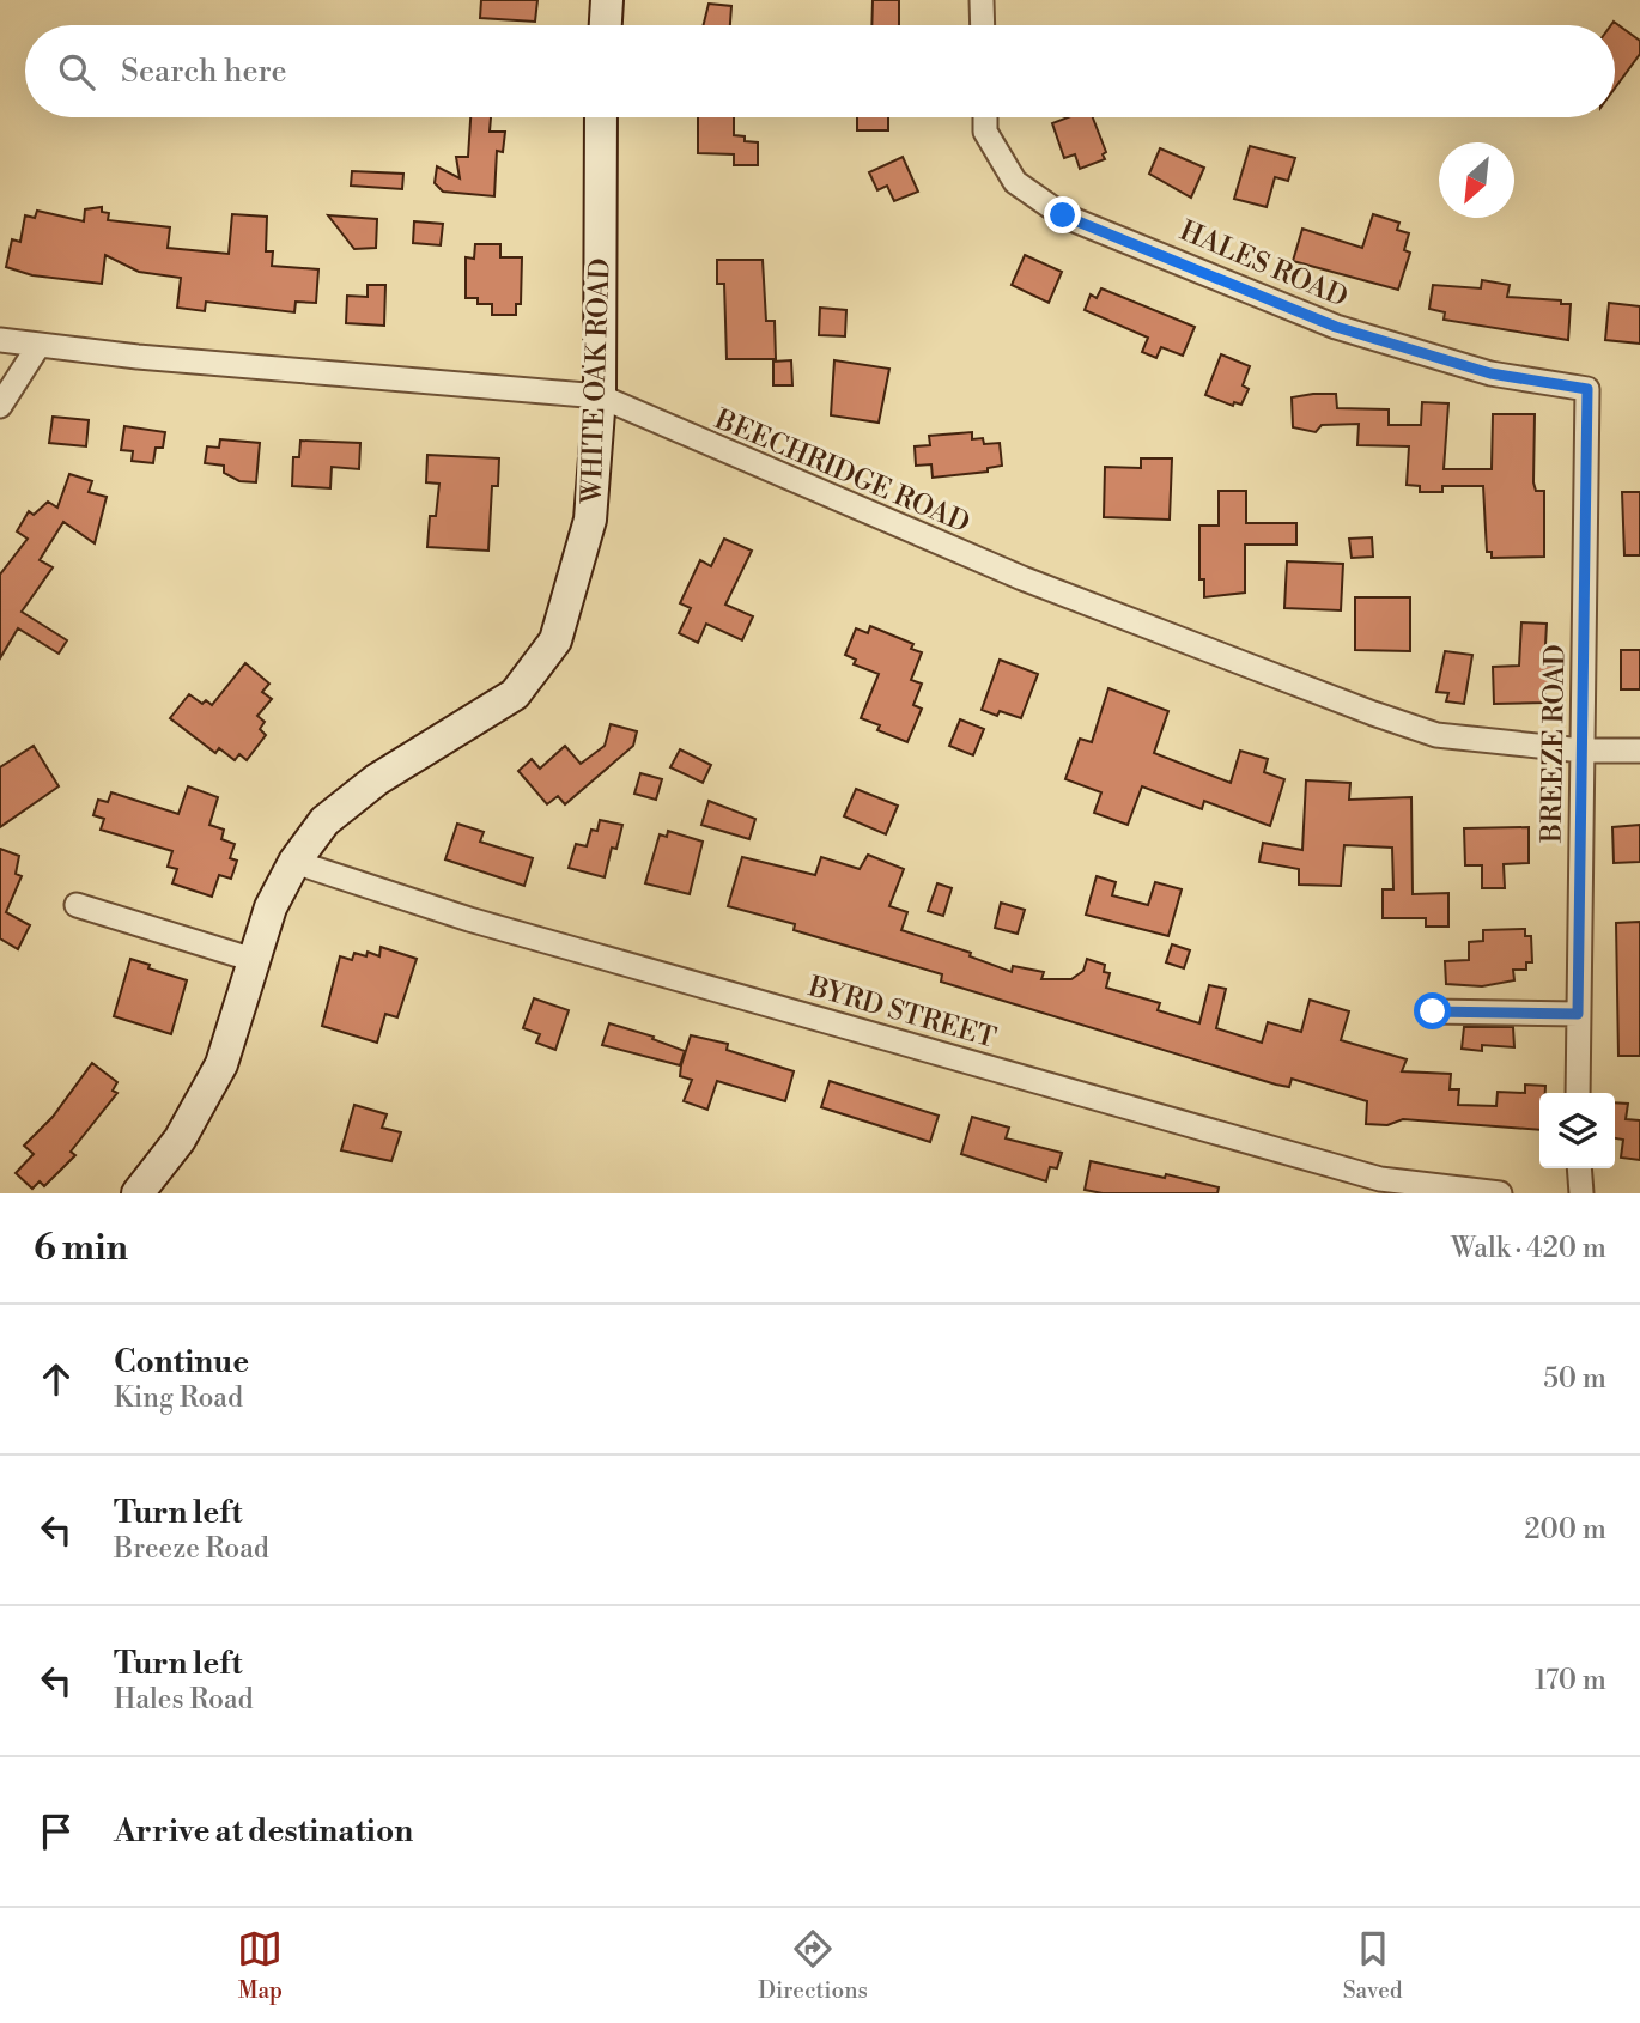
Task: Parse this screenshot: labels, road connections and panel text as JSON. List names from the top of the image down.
{
  "streets": {
    "street": [
      "HALES ROAD",
      "WHITE OAK ROAD",
      "BEECHRIDGE ROAD",
      "BREEZE ROAD",
      "BYRD STREET"
    ]
  },
  "crossings": [
    ["HALES ROAD", "BREEZE ROAD"],
    ["WHITE OAK ROAD", "BEECHRIDGE ROAD"],
    ["WHITE OAK ROAD", "BYRD STREET"],
    ["BEECHRIDGE ROAD", "BREEZE ROAD"]
  ],
  "north": "bottom left",
  "page": {
    "search": "Search here",
    "heading": ["6 min", "Walk · 420 m"],
    "list": [
      ["Continue", "King Road", "50 m"],
      ["Turn left", "Breeze Road", "200 m"],
      ["Turn left", "Hales Road", "170 m"],
      "Arrive at destination"
    ],
    "nav": ["Map", "Directions", "Saved"]
  }
}
